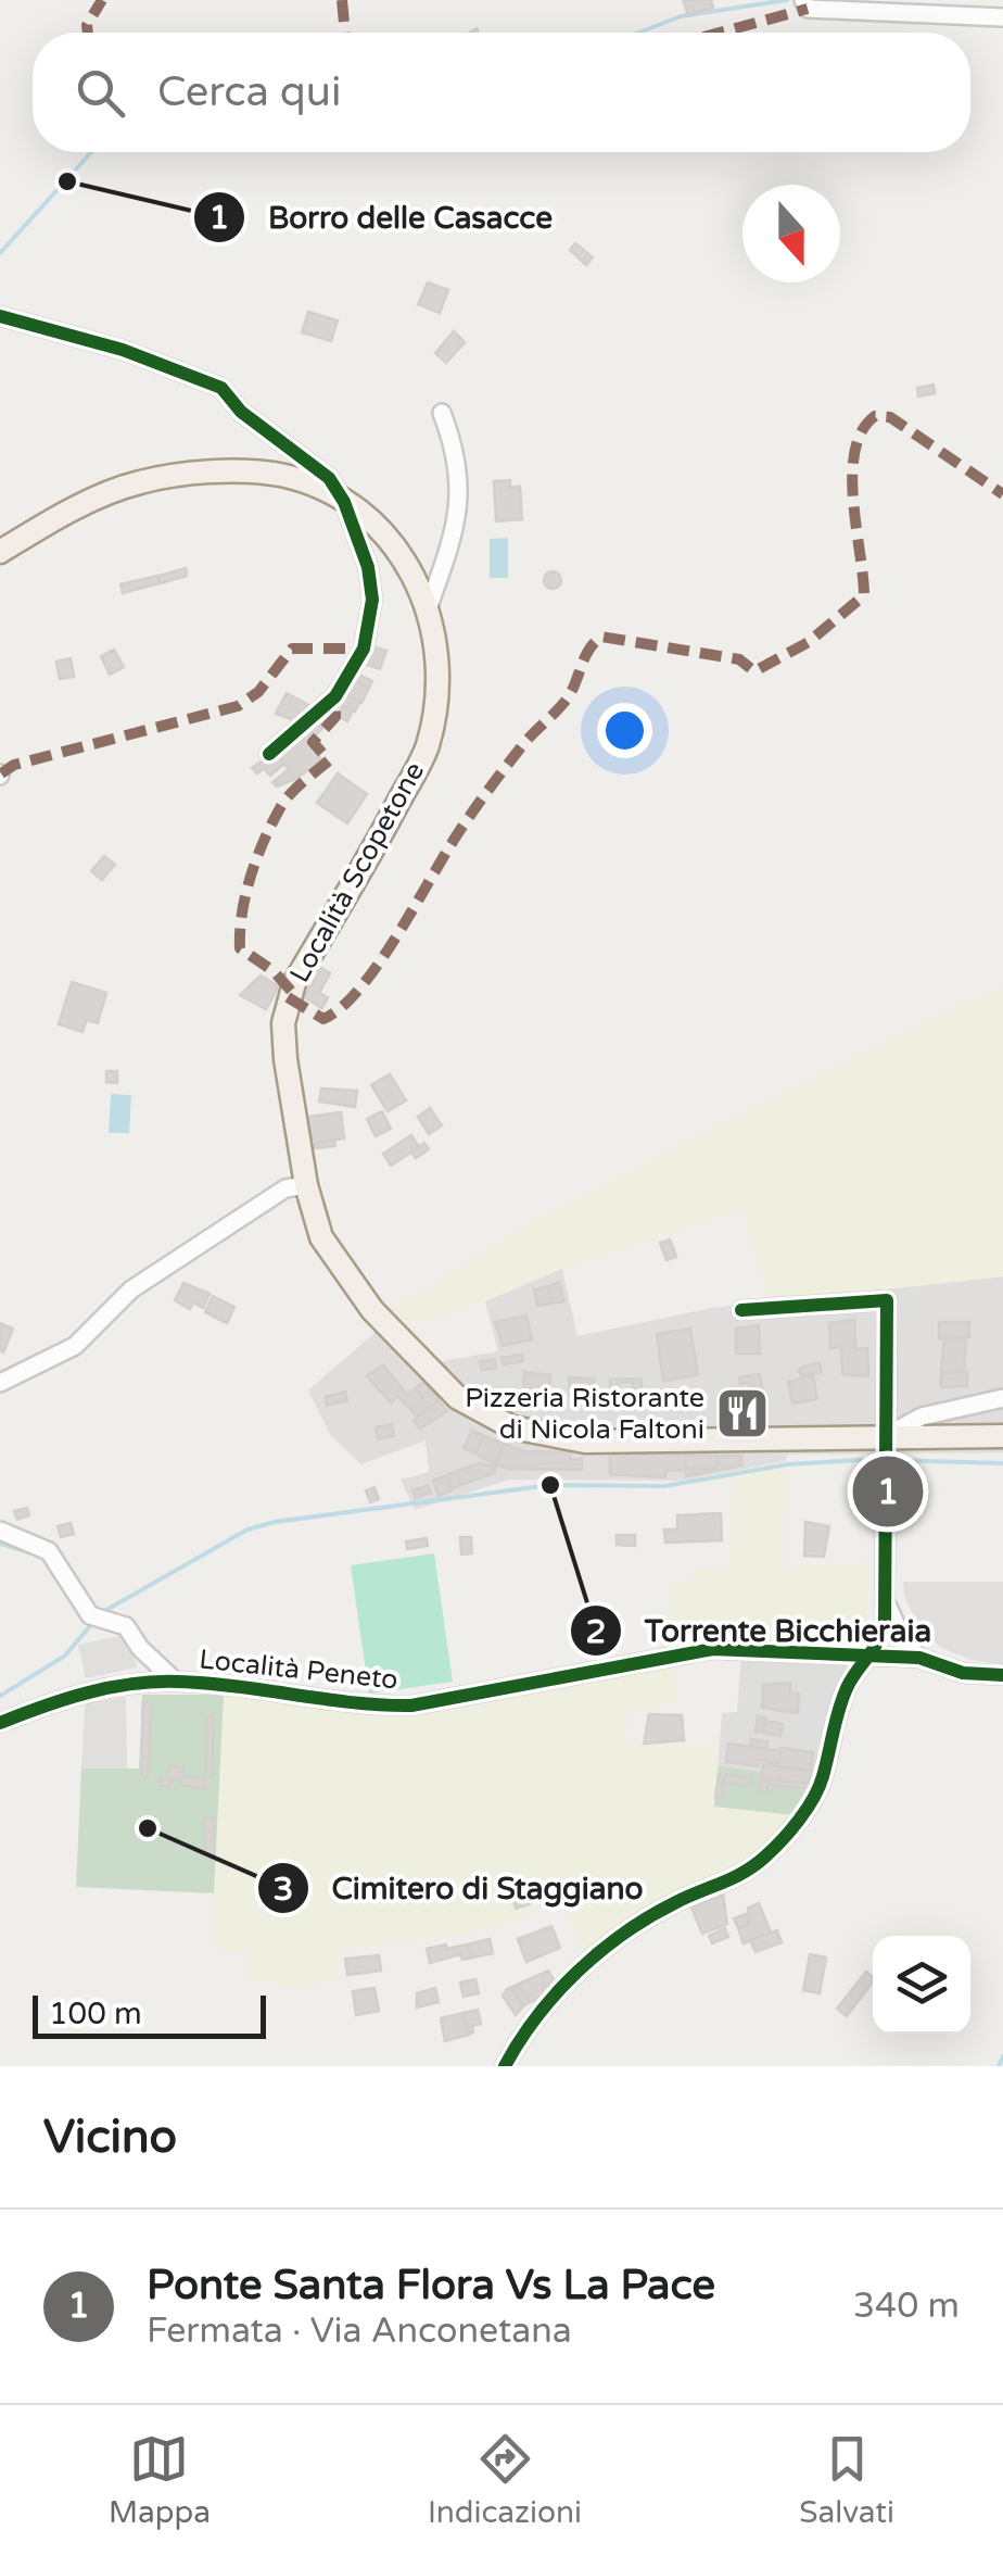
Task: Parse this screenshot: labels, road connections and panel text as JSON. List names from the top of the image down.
{
  "streets": {
    "main road": ["Località Scopetone"],
    "street": ["Località Peneto"]
  },
  "places": {
    "other": ["Borro delle Casacce", "Torrente Bicchieraia", "Cimitero di Staggiano"],
    "restaurant": ["Pizzeria Ristorante di Nicola Faltoni"]
  },
  "scale_bar": "100 m",
  "north": "bottom",
  "page": {
    "search": "Cerca qui",
    "pins": "1",
    "scale": "100 m",
    "heading": "Vicino",
    "list": [
      {
        "mark": "1",
        "name": "Ponte Santa Flora Vs La Pace",
        "note": "Fermata · Via Anconetana",
        "value": "340 m"
      }
    ],
    "nav": ["Mappa", "Indicazioni", "Salvati"]
  }
}
